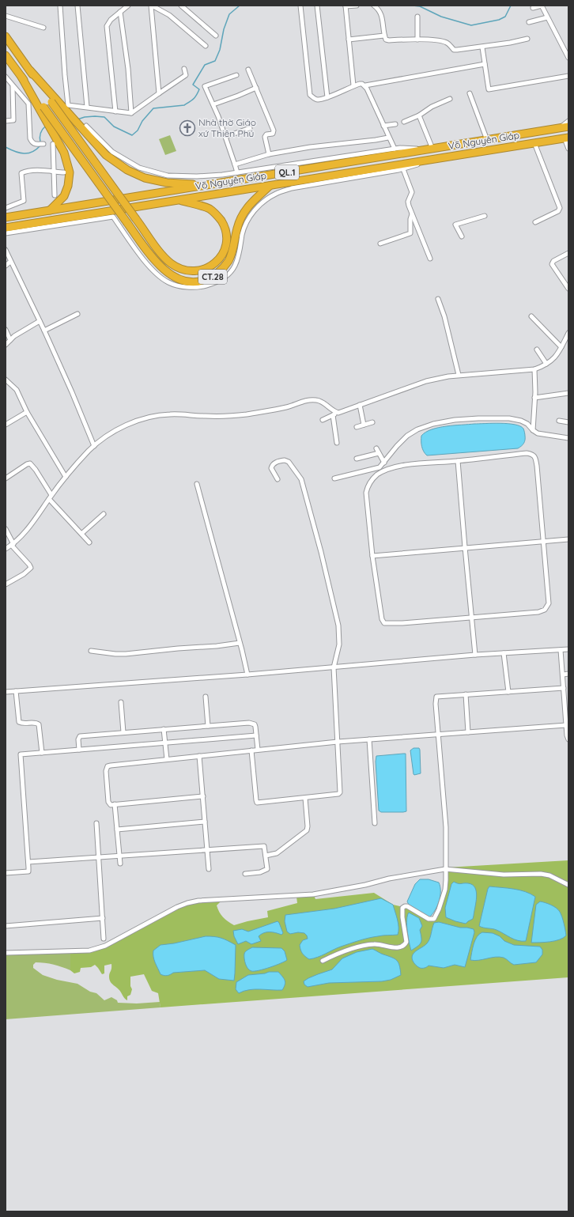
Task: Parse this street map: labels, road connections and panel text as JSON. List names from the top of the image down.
{
  "streets": {
    "highway": ["Võ Nguyên Giáp", "QL.1", "CT.28"]
  },
  "crossings": [
    ["Võ Nguyên Giáp", "CT.28"]
  ],
  "places": {
    "church": ["Nhà thờ Giáo xứ Thiên Phú"]
  }
}
